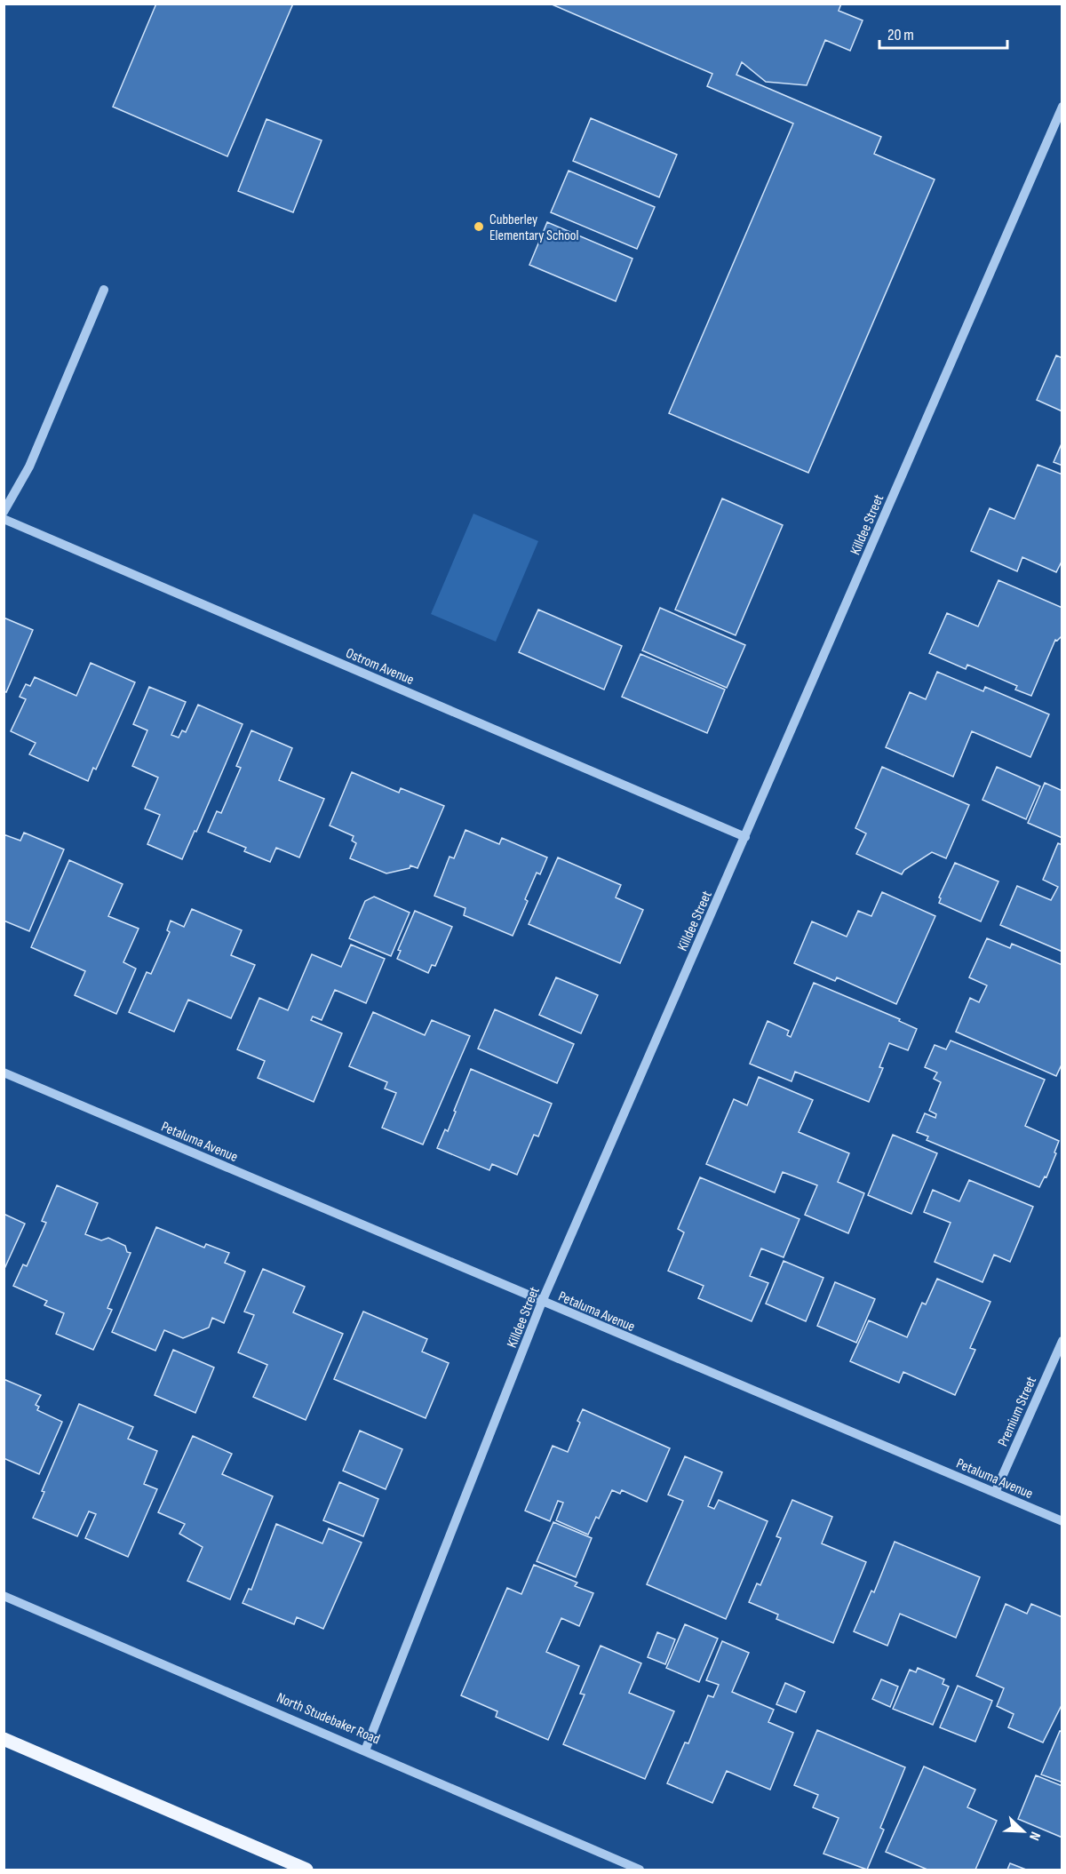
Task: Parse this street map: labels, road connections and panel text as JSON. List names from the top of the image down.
{
  "streets": {
    "street": [
      "Killdee Street",
      "Ostrom Avenue",
      "Petaluma Avenue",
      "Premium Street",
      "North Studebaker Road"
    ]
  },
  "crossings": [
    ["Killdee Street", "Ostrom Avenue"],
    ["Killdee Street", "Petaluma Avenue"],
    ["Killdee Street", "North Studebaker Road"],
    ["Petaluma Avenue", "Premium Street"]
  ],
  "places": ["Cubberley Elementary School"],
  "scale_bar": "20 m",
  "north": "bottom right"
}
